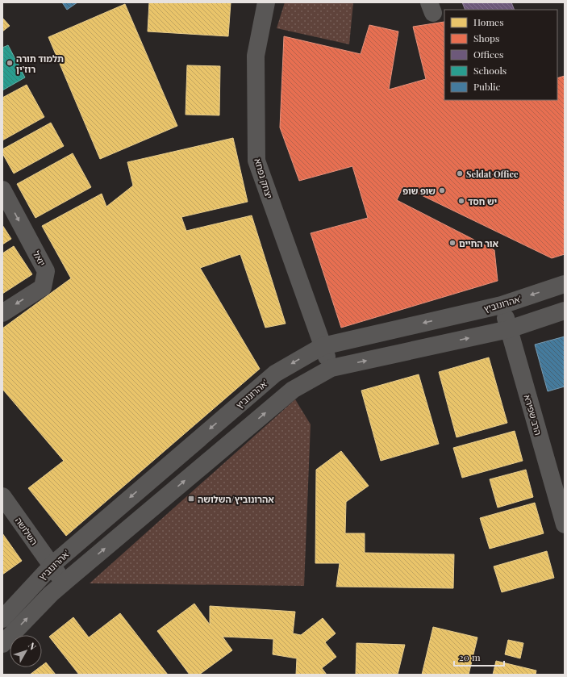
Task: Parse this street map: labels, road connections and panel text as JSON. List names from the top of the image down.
{
  "streets": {
    "street": [
      "יצחק נפחא",
      "יואל",
      "אהרונוביץ'",
      "הרב שפירא",
      "השלושה"
    ]
  },
  "crossings": [
    ["יצחק נפחא", "אהרונוביץ'"],
    ["אהרונוביץ'", "הרב שפירא"],
    ["אהרונוביץ'", "השלושה"]
  ],
  "places": {
    "other": [
      "תלמוד תורה רוז’ין",
      "Seldat Office",
      "שופ שופ",
      "יש חסד",
      "אור החיים"
    ],
    "transit": ["אהרונוביץ/השלושה"]
  },
  "legend": [
    "Homes",
    "Shops",
    "Offices",
    "Schools",
    "Public"
  ],
  "scale_bar": "20 m",
  "north": "top right"
}
